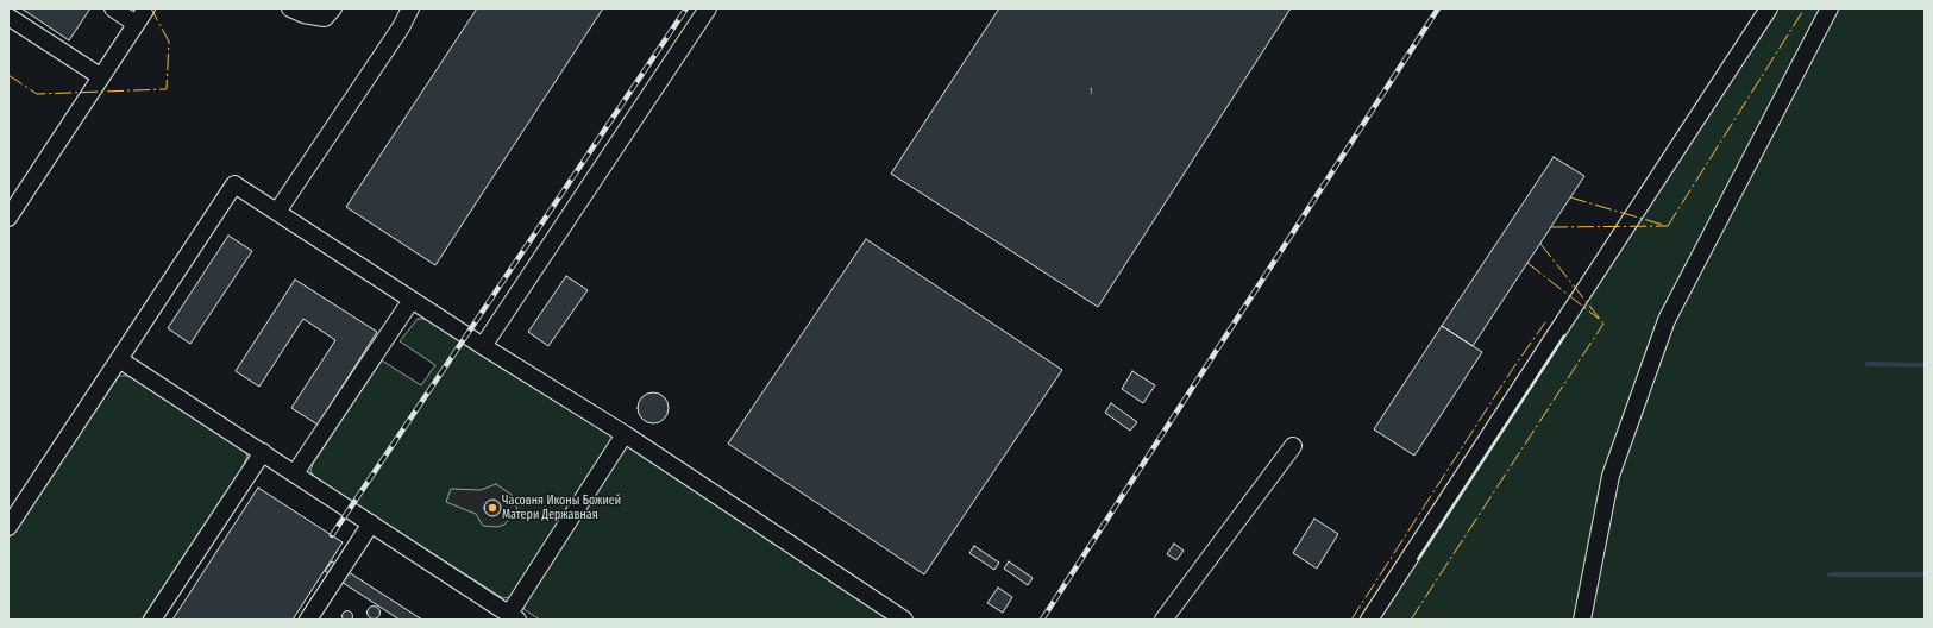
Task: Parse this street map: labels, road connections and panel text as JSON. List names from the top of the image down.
{
  "places": ["Часовня Иконы Божией Матери Державная"],
  "house_numbers": ["1"]
}
